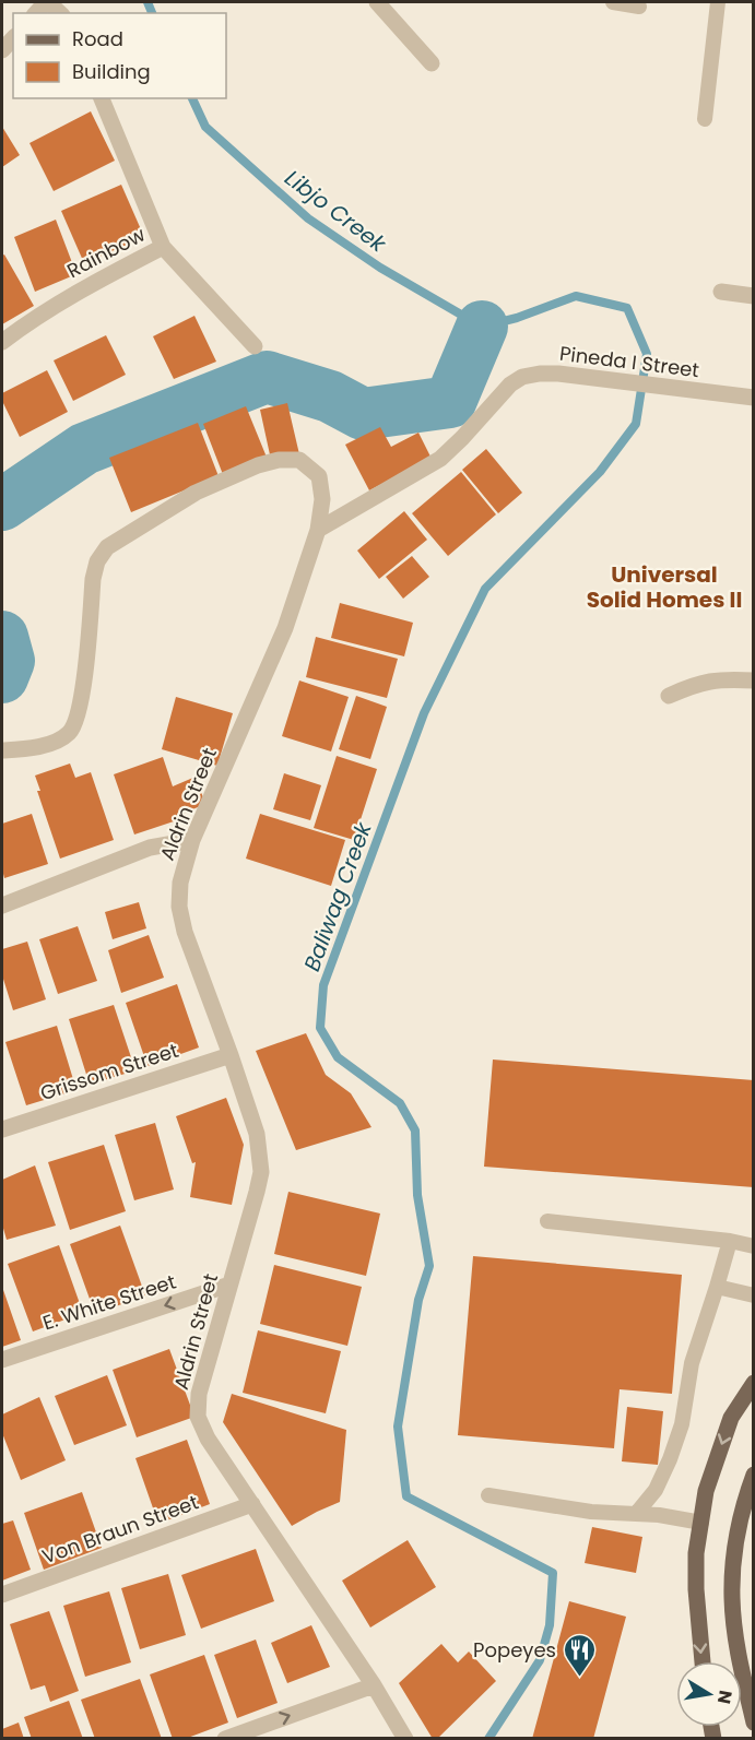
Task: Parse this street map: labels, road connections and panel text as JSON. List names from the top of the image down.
{
  "streets": {
    "street": [
      "Rainbow",
      "Pineda I Street",
      "Aldrin Street",
      "Grissom Street",
      "E. White Street",
      "Von Braun Street"
    ]
  },
  "crossings": [
    ["Pineda I Street", "Aldrin Street"],
    ["Aldrin Street", "Grissom Street"],
    ["Aldrin Street", "E. White Street"],
    ["Aldrin Street", "Von Braun Street"]
  ],
  "one_way": ["E. White Street"],
  "districts": ["Universal Solid Homes II"],
  "water": ["Libjo Creek", "Baliwag Creek"],
  "places": {
    "restaurant": ["Popeyes"]
  },
  "legend": ["Road", "Building"],
  "north": "right"
}
